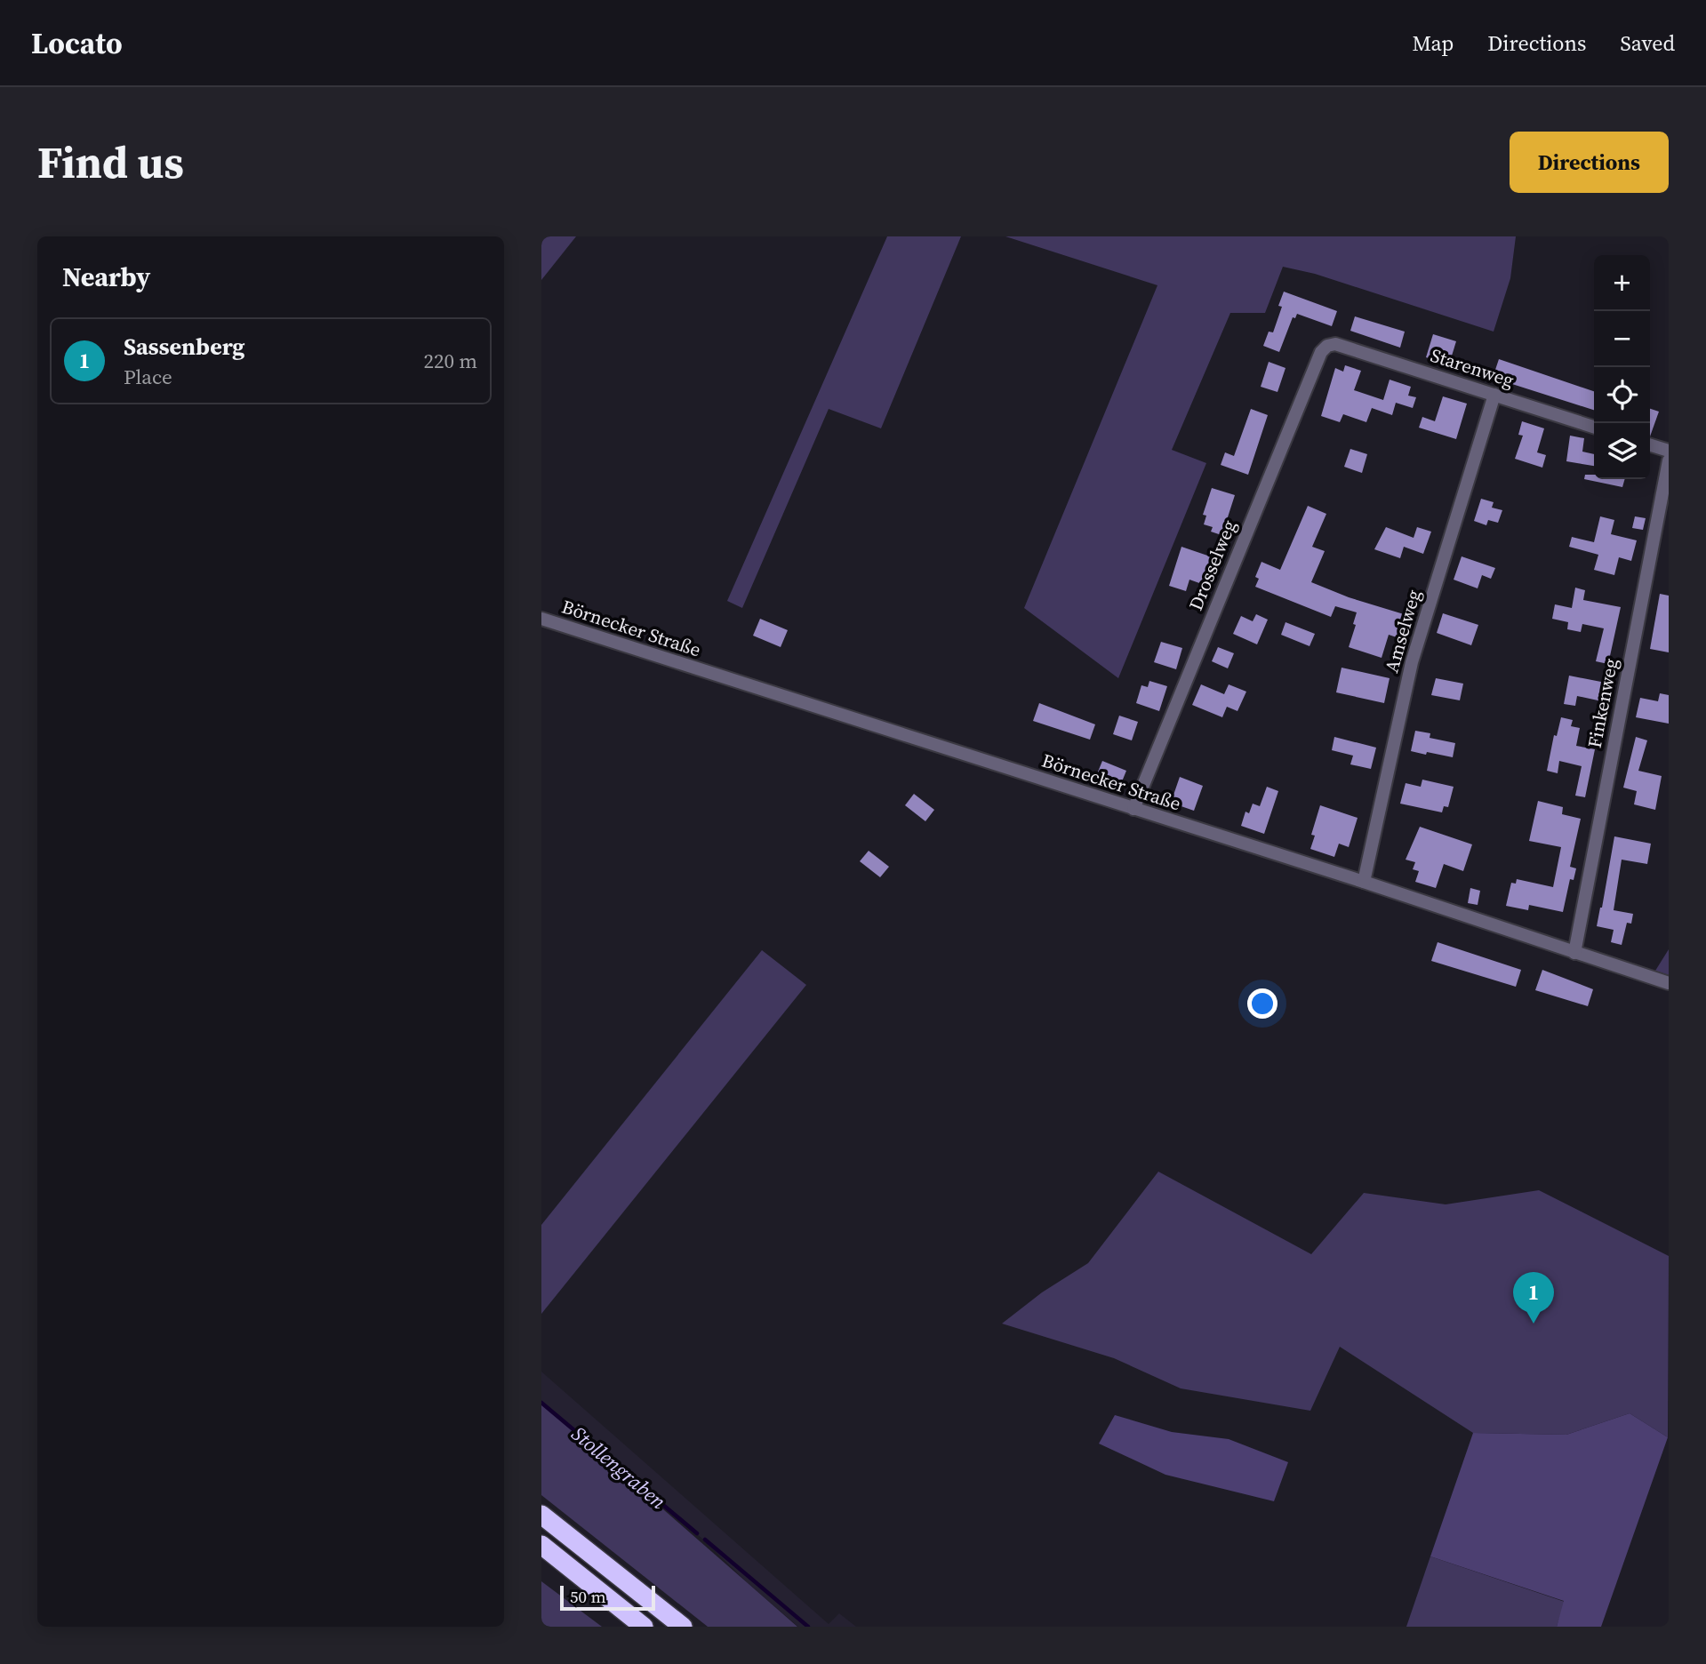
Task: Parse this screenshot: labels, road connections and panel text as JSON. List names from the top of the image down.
{
  "streets": {
    "street": [
      "Starenweg",
      "Drosselweg",
      "Börnecker Straße",
      "Amselweg",
      "Finkenweg"
    ]
  },
  "crossings": [
    ["Starenweg", "Drosselweg"],
    ["Starenweg", "Amselweg"],
    ["Drosselweg", "Börnecker Straße"],
    ["Börnecker Straße", "Amselweg"],
    ["Börnecker Straße", "Finkenweg"]
  ],
  "water": ["Stollengraben"],
  "scale_bar": "50 m",
  "page": {
    "header": "Locato",
    "nav": ["Map", "Directions", "Saved"],
    "buttons": "Directions",
    "title": "Find us",
    "heading": "Nearby",
    "map_buttons": ["+", "−"],
    "list": [
      {
        "mark": "1",
        "name": "Sassenberg",
        "note": "Place",
        "value": "220 m"
      }
    ],
    "pins": "1",
    "scale": "50 m"
  }
}
